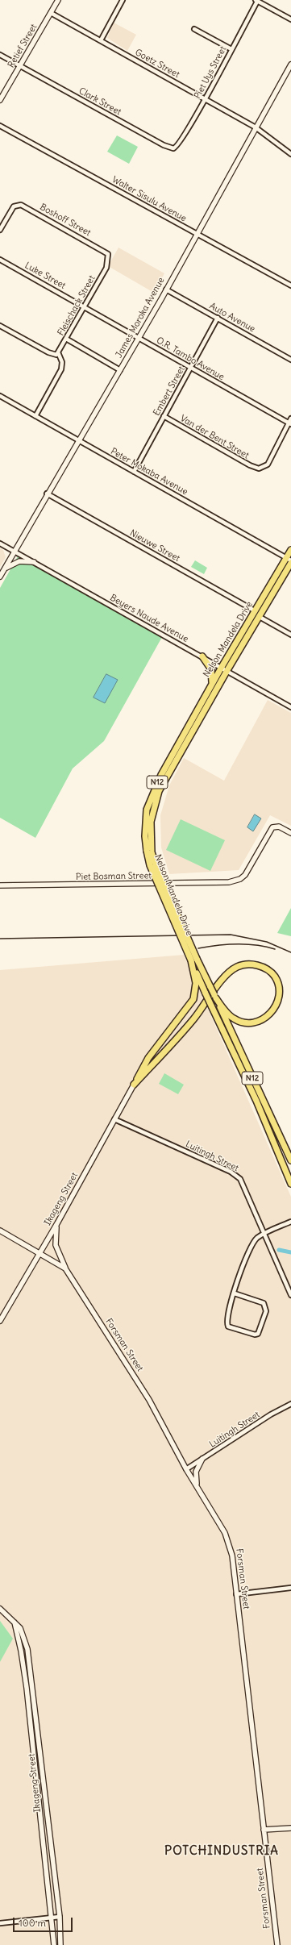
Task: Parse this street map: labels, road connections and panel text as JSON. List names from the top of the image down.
{
  "streets": {
    "highway": ["Nelson Mandela Drive", "N12"],
    "street": [
      "Retief Street",
      "Goetz Street",
      "Piet Uys Street",
      "Clark Street",
      "Walter Sisulu Avenue",
      "Boshoff Street",
      "Luke Street",
      "Fleischack Street",
      "James Moroka Avenue",
      "Auto Avenue",
      "O.R. Tambo Avenue",
      "Embert Street",
      "Van der Bent Street",
      "Peter Mokaba Avenue",
      "Nieuwe Street",
      "Beyers Naude Avenue",
      "Piet Bosman Street",
      "Luitingh Street",
      "Ikageng Street",
      "Forsman Street"
    ]
  },
  "crossings": [
    ["Retief Street", "Goetz Street"],
    ["Retief Street", "Clark Street"],
    ["Goetz Street", "Piet Uys Street"],
    ["Goetz Street", "James Moroka Avenue"],
    ["Piet Uys Street", "Clark Street"],
    ["Walter Sisulu Avenue", "James Moroka Avenue"],
    ["Boshoff Street", "Fleischack Street"],
    ["Luke Street", "Fleischack Street"],
    ["Luke Street", "O.R. Tambo Avenue"],
    ["Fleischack Street", "O.R. Tambo Avenue"],
    ["James Moroka Avenue", "Auto Avenue"],
    ["James Moroka Avenue", "O.R. Tambo Avenue"],
    ["James Moroka Avenue", "Peter Mokaba Avenue"],
    ["James Moroka Avenue", "Nieuwe Street"],
    ["James Moroka Avenue", "Beyers Naude Avenue"],
    ["Auto Avenue", "Embert Street"],
    ["O.R. Tambo Avenue", "Embert Street"],
    ["O.R. Tambo Avenue", "Van der Bent Street"],
    ["Embert Street", "Van der Bent Street"],
    ["Embert Street", "Peter Mokaba Avenue"],
    ["Peter Mokaba Avenue", "Nelson Mandela Drive"],
    ["Nieuwe Street", "Nelson Mandela Drive"],
    ["Beyers Naude Avenue", "Nelson Mandela Drive"],
    ["Luitingh Street", "Ikageng Street"],
    ["Luitingh Street", "Forsman Street"],
    ["Ikageng Street", "Forsman Street"]
  ],
  "districts": ["POTCHINDUSTRIA"],
  "scale_bar": "100 m"
}
